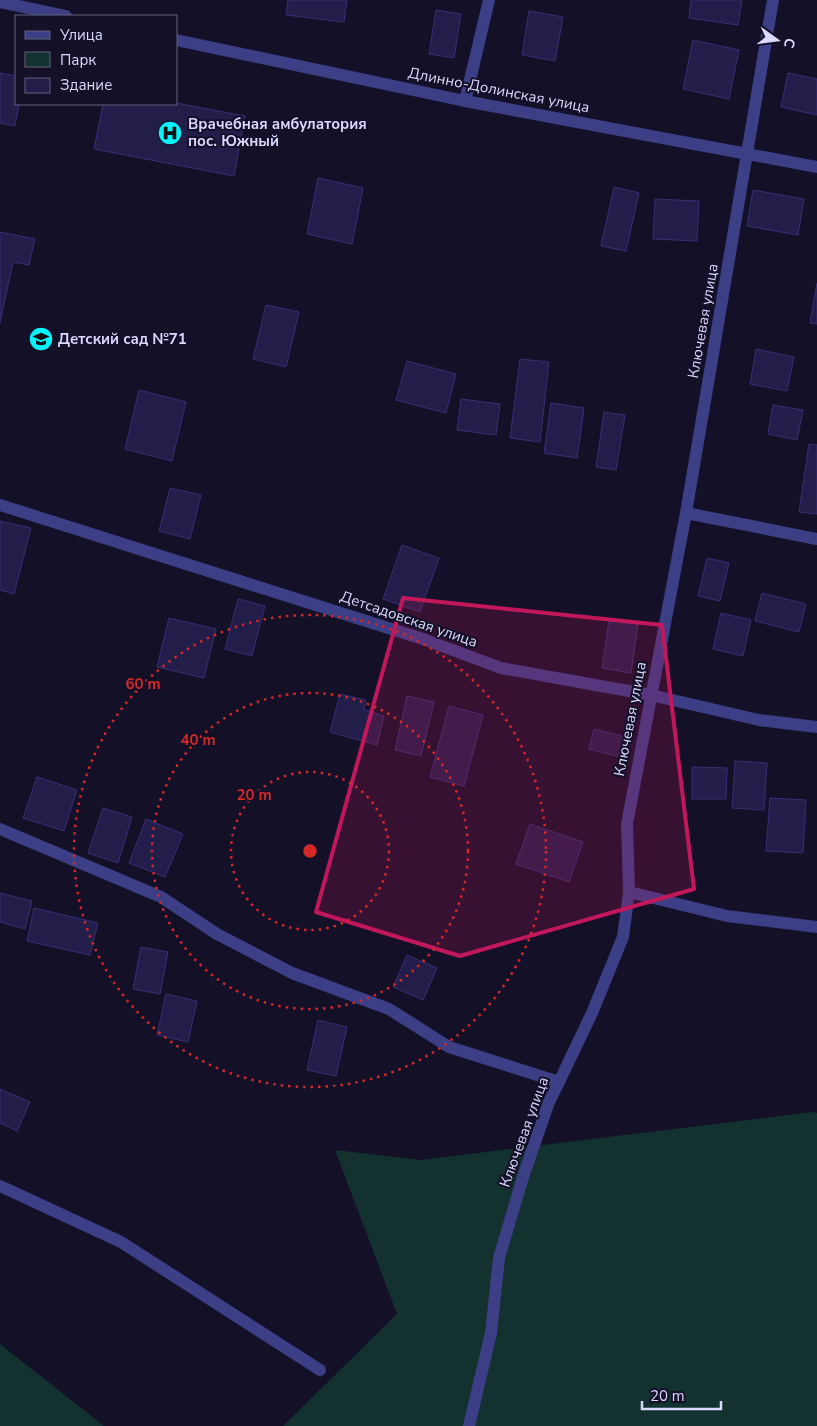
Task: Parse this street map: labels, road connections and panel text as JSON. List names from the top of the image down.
{
  "streets": {
    "street": ["Длинно-Долинская улица", "Ключевая улица", "Детсадовская улица"]
  },
  "crossings": [
    ["Длинно-Долинская улица", "Ключевая улица"],
    ["Ключевая улица", "Детсадовская улица"]
  ],
  "places": {
    "hospital": ["Врачебная амбулатория пос. Южный"],
    "school or university": ["Детский сад №71"]
  },
  "legend": ["Улица", "Парк", "Здание"],
  "scale_bar": "20 m",
  "north": "right",
  "rings": ["60 m", "40 m", "20 m"]
}
